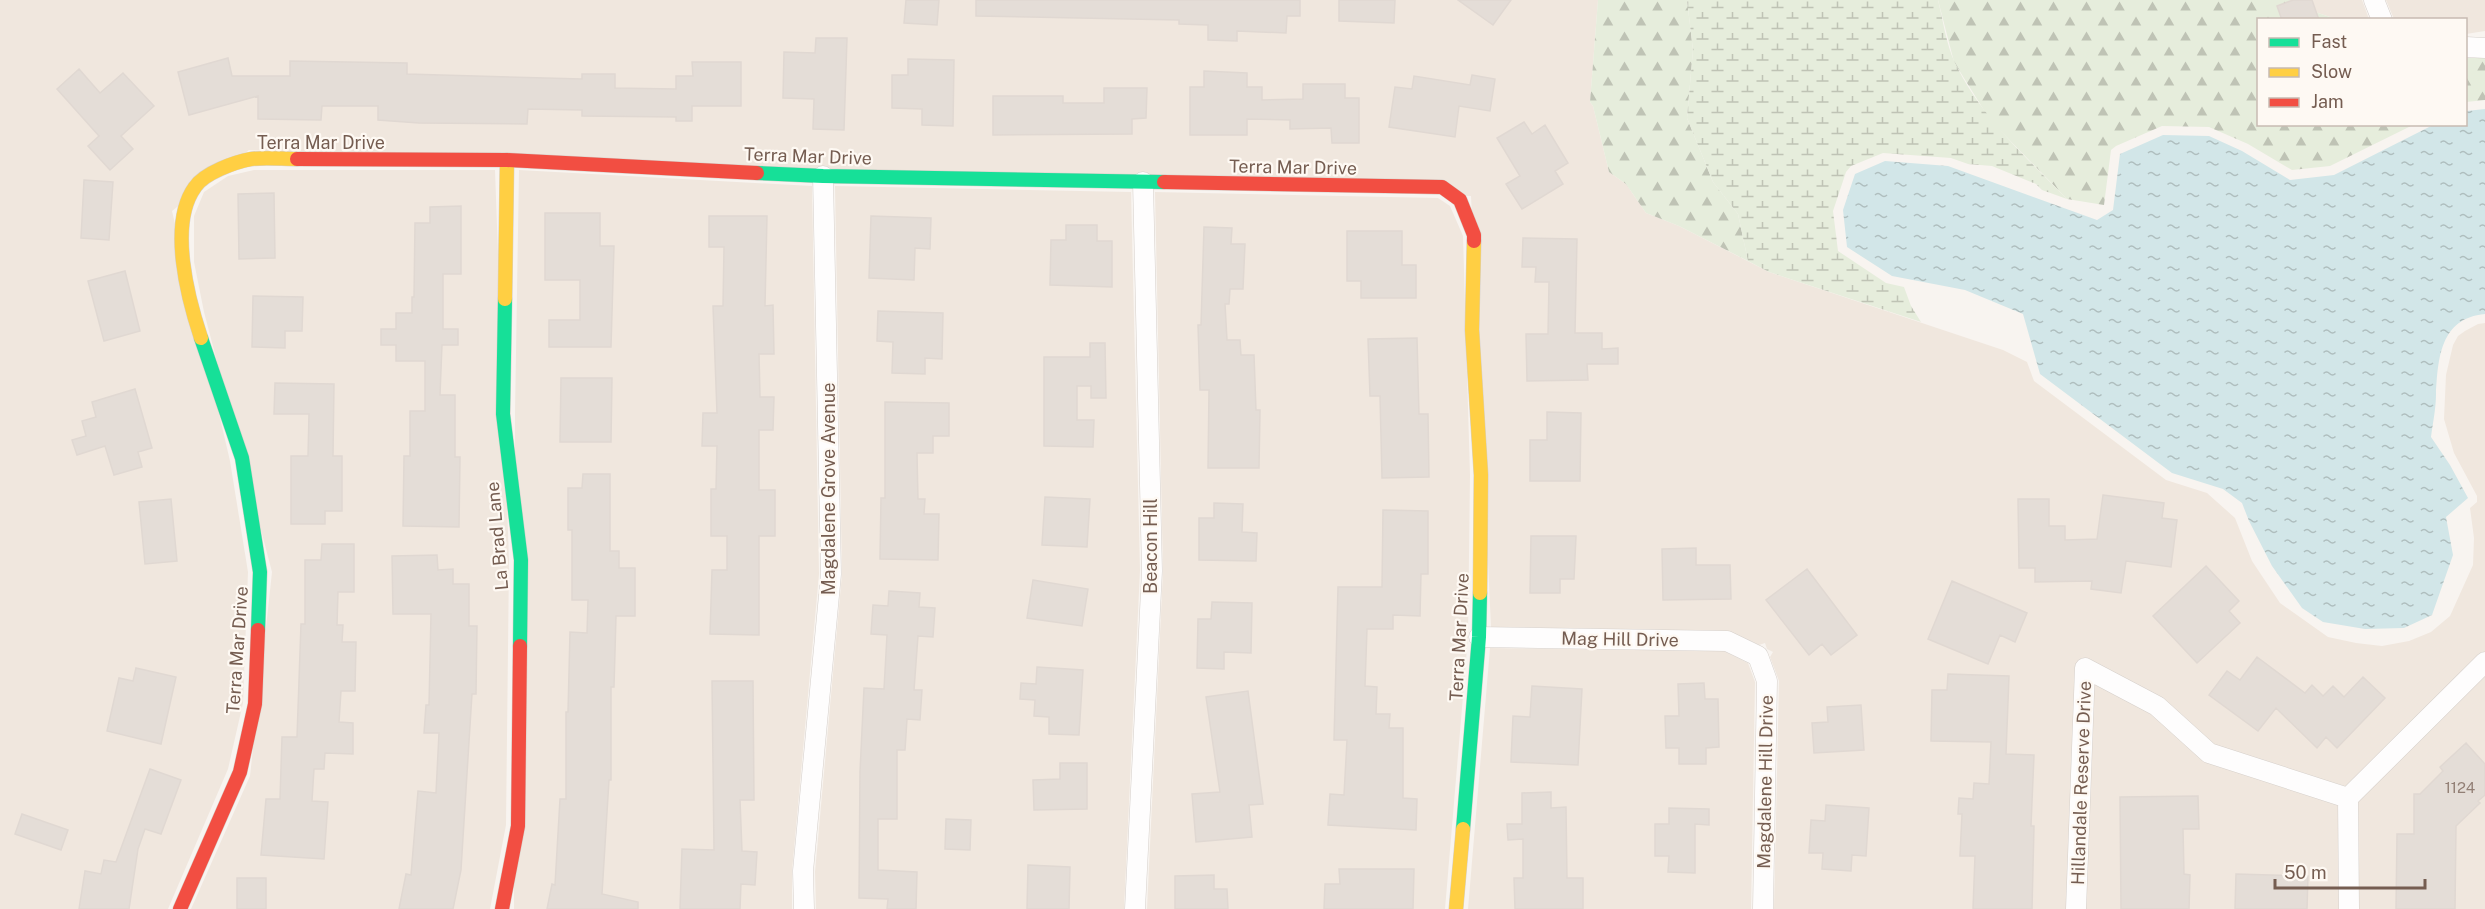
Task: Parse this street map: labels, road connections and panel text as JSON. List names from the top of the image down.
{
  "streets": {
    "street": [
      "Terra Mar Drive",
      "Magdalene Grove Avenue",
      "La Brad Lane",
      "Beacon Hill",
      "Mag Hill Drive",
      "Magdalene Hill Drive",
      "Hillandale Reserve Drive"
    ]
  },
  "crossings": [
    ["Terra Mar Drive", "Magdalene Grove Avenue"],
    ["Terra Mar Drive", "La Brad Lane"],
    ["Terra Mar Drive", "Beacon Hill"],
    ["Terra Mar Drive", "Mag Hill Drive"],
    ["Mag Hill Drive", "Magdalene Hill Drive"]
  ],
  "house_numbers": ["1124"],
  "legend": ["Fast", "Slow", "Jam"],
  "scale_bar": "50 m"
}
